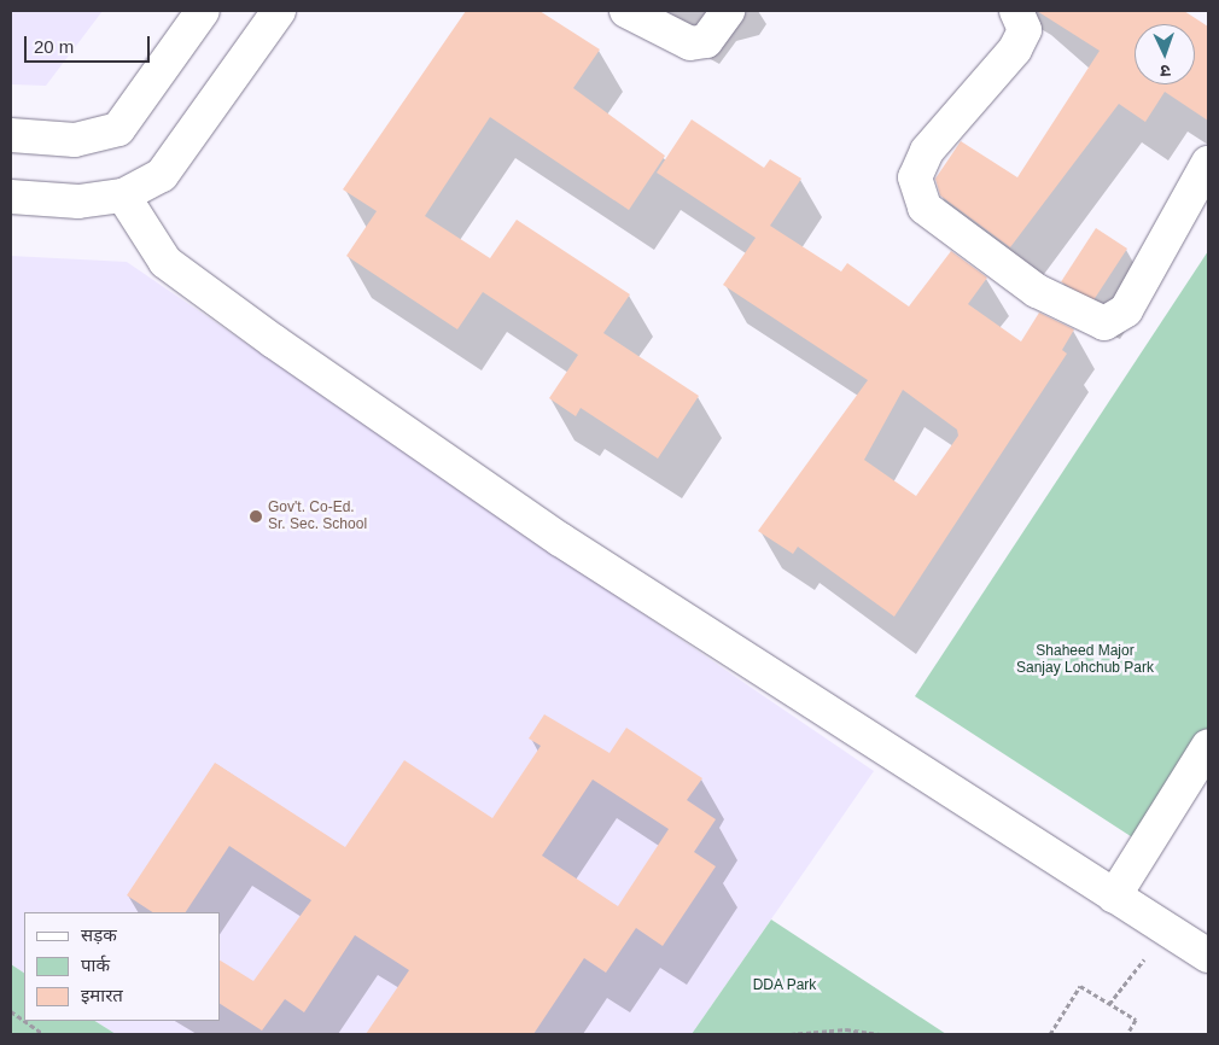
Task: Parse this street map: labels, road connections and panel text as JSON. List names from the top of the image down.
{
  "parks": ["Shaheed Major Sanjay Lohchub Park", "DDA Park"],
  "places": ["Gov't. Co-Ed. Sr. Sec. School"],
  "legend": ["सड़क", "पार्क", "इमारत"],
  "scale_bar": "20 m",
  "north": "bottom"
}
